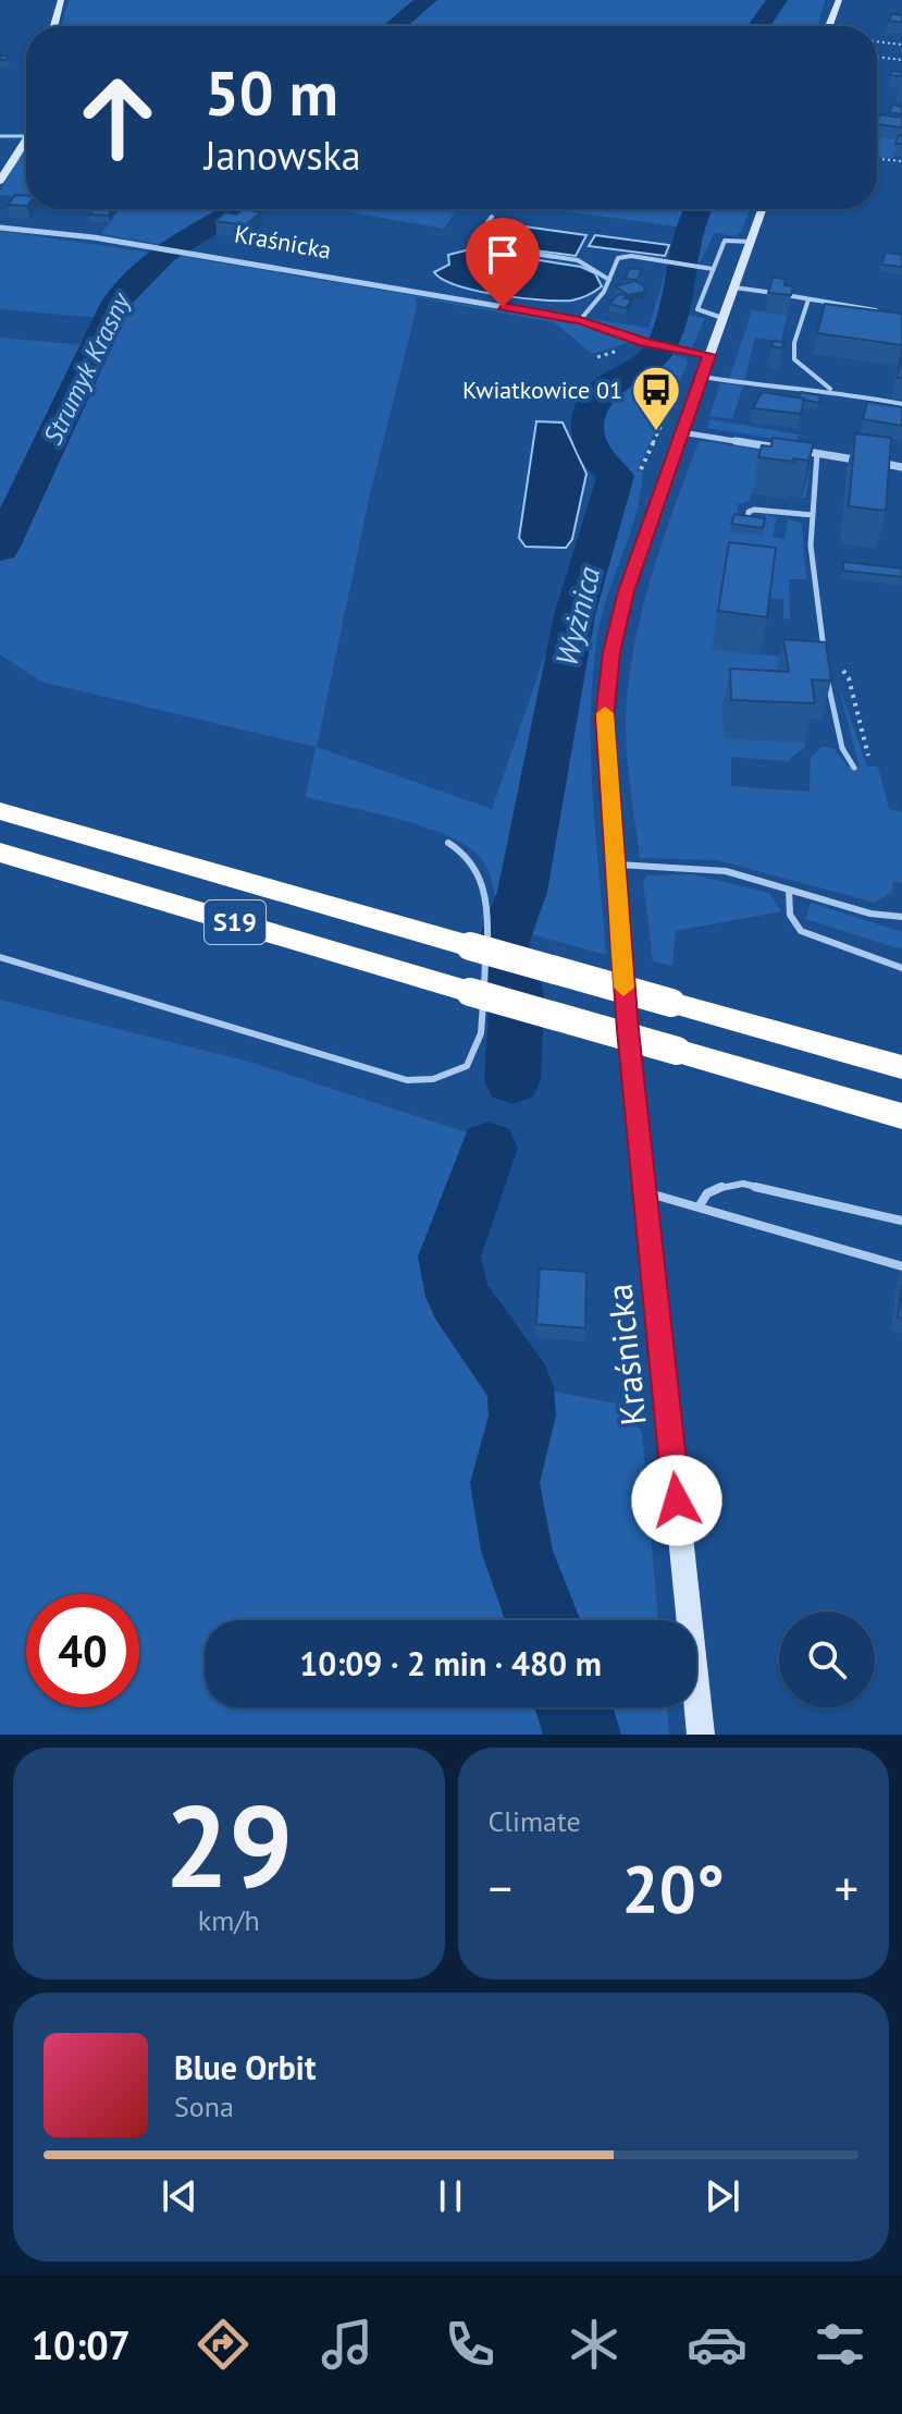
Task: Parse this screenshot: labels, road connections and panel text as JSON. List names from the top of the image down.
{
  "streets": {
    "highway": ["S19"],
    "street": ["Kraśnicka"]
  },
  "water": ["Strumyk Krasny", "Wyżnica"],
  "places": {
    "bus stop": ["Kwiatkowice 01"]
  },
  "page": {
    "turn": ["50 m", "Janowska"],
    "limit": "40",
    "trip": "10:09 · 2 min · 480 m",
    "tile": [
      ["29", "km/h"],
      "Climate"
    ],
    "heat": ["−", "20°", "+"],
    "song": ["Blue Orbit", "Sona"],
    "tabs": "10:07"
  }
}
